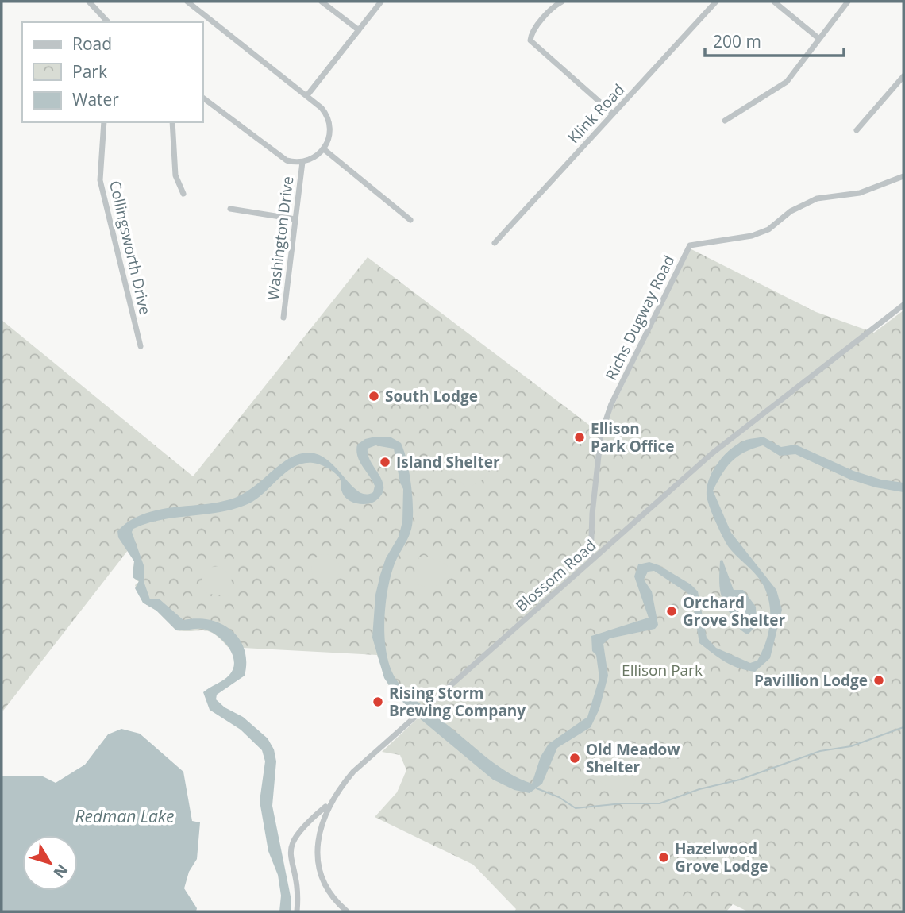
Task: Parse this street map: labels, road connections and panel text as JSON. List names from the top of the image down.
{
  "streets": {
    "street": [
      "Klink Road",
      "Washington Drive",
      "Collingsworth Drive",
      "Richs Dugway Road",
      "Blossom Road"
    ]
  },
  "crossings": [
    ["Richs Dugway Road", "Blossom Road"]
  ],
  "water": ["Redman Lake"],
  "parks": ["Ellison Park"],
  "places": [
    "South Lodge",
    "Ellison Park Office",
    "Island Shelter",
    "Orchard Grove Shelter",
    "Pavillion Lodge",
    "Rising Storm Brewing Company",
    "Old Meadow Shelter",
    "Hazelwood Grove Lodge"
  ],
  "legend": ["Road", "Park", "Water"],
  "scale_bar": "200 m",
  "north": "bottom right"
}
